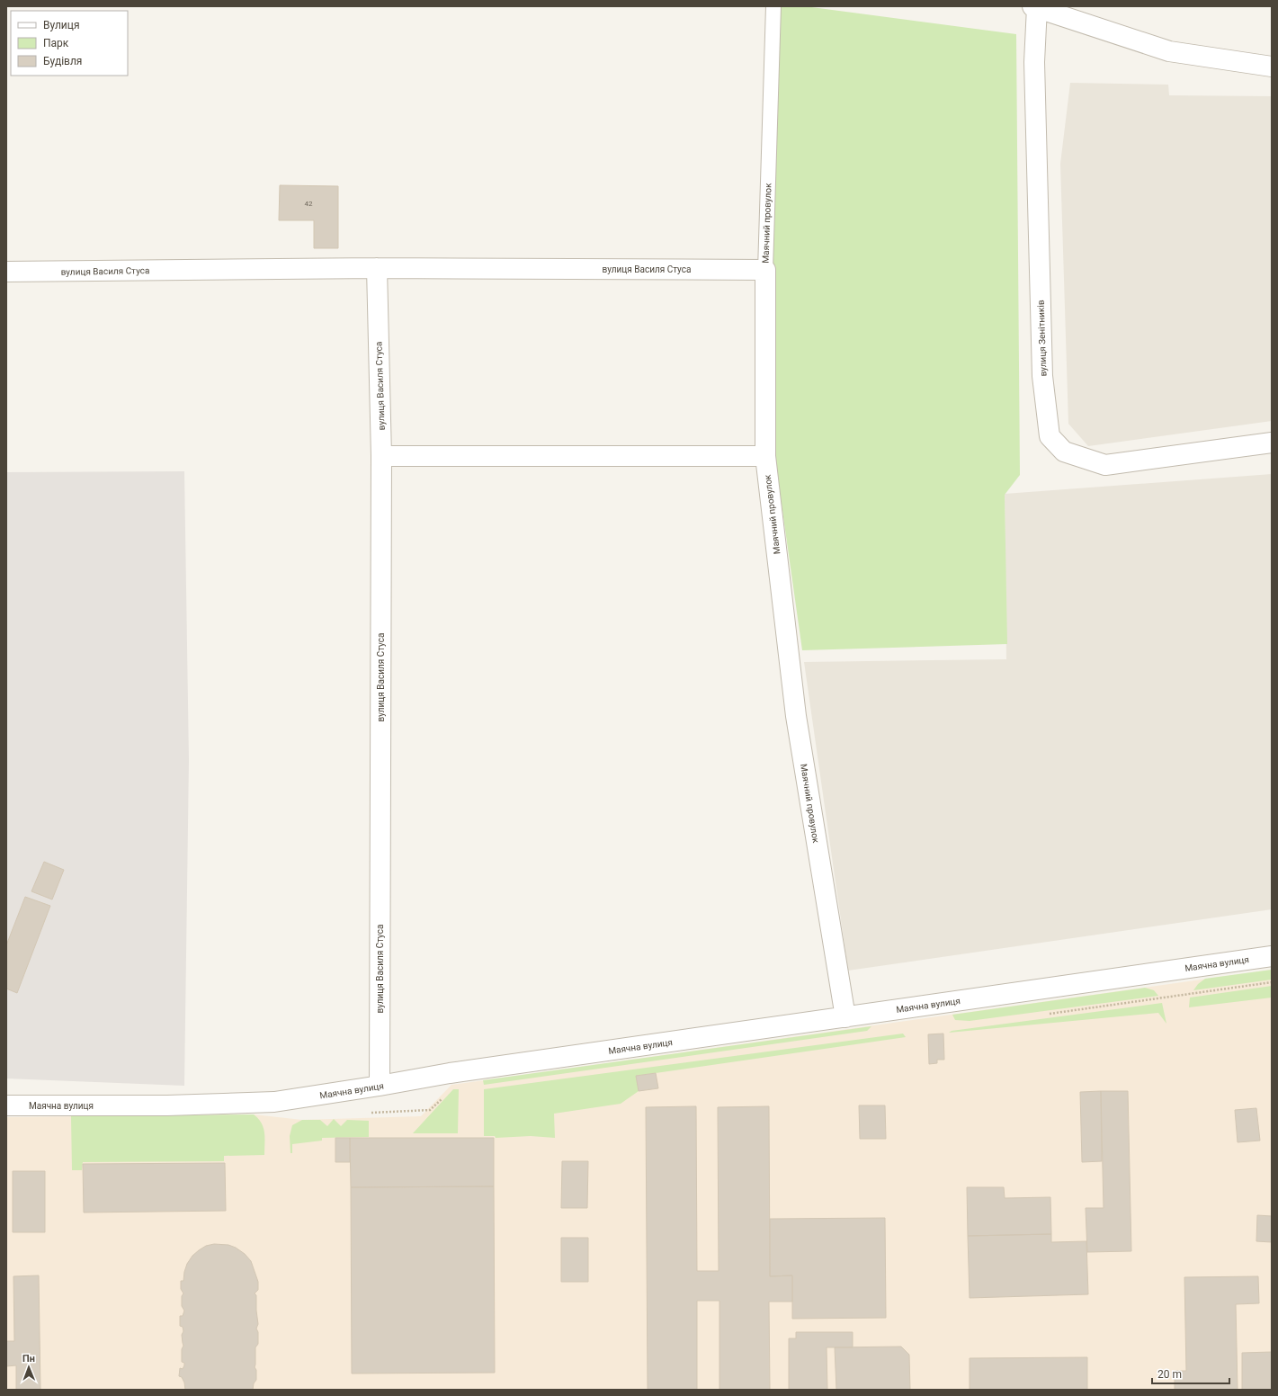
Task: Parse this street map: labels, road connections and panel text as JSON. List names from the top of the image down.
{
  "streets": {
    "street": [
      "Маячний провулок",
      "вулиця Василя Стуса",
      "вулиця Зенітників",
      "Маячна вулиця"
    ]
  },
  "crossings": [
    ["Маячний провулок", "вулиця Василя Стуса"],
    ["Маячний провулок", "Маячна вулиця"],
    ["вулиця Василя Стуса", "Маячна вулиця"]
  ],
  "house_numbers": ["42"],
  "legend": ["Вулиця", "Парк", "Будівля"],
  "scale_bar": "20 m",
  "north": "top"
}
